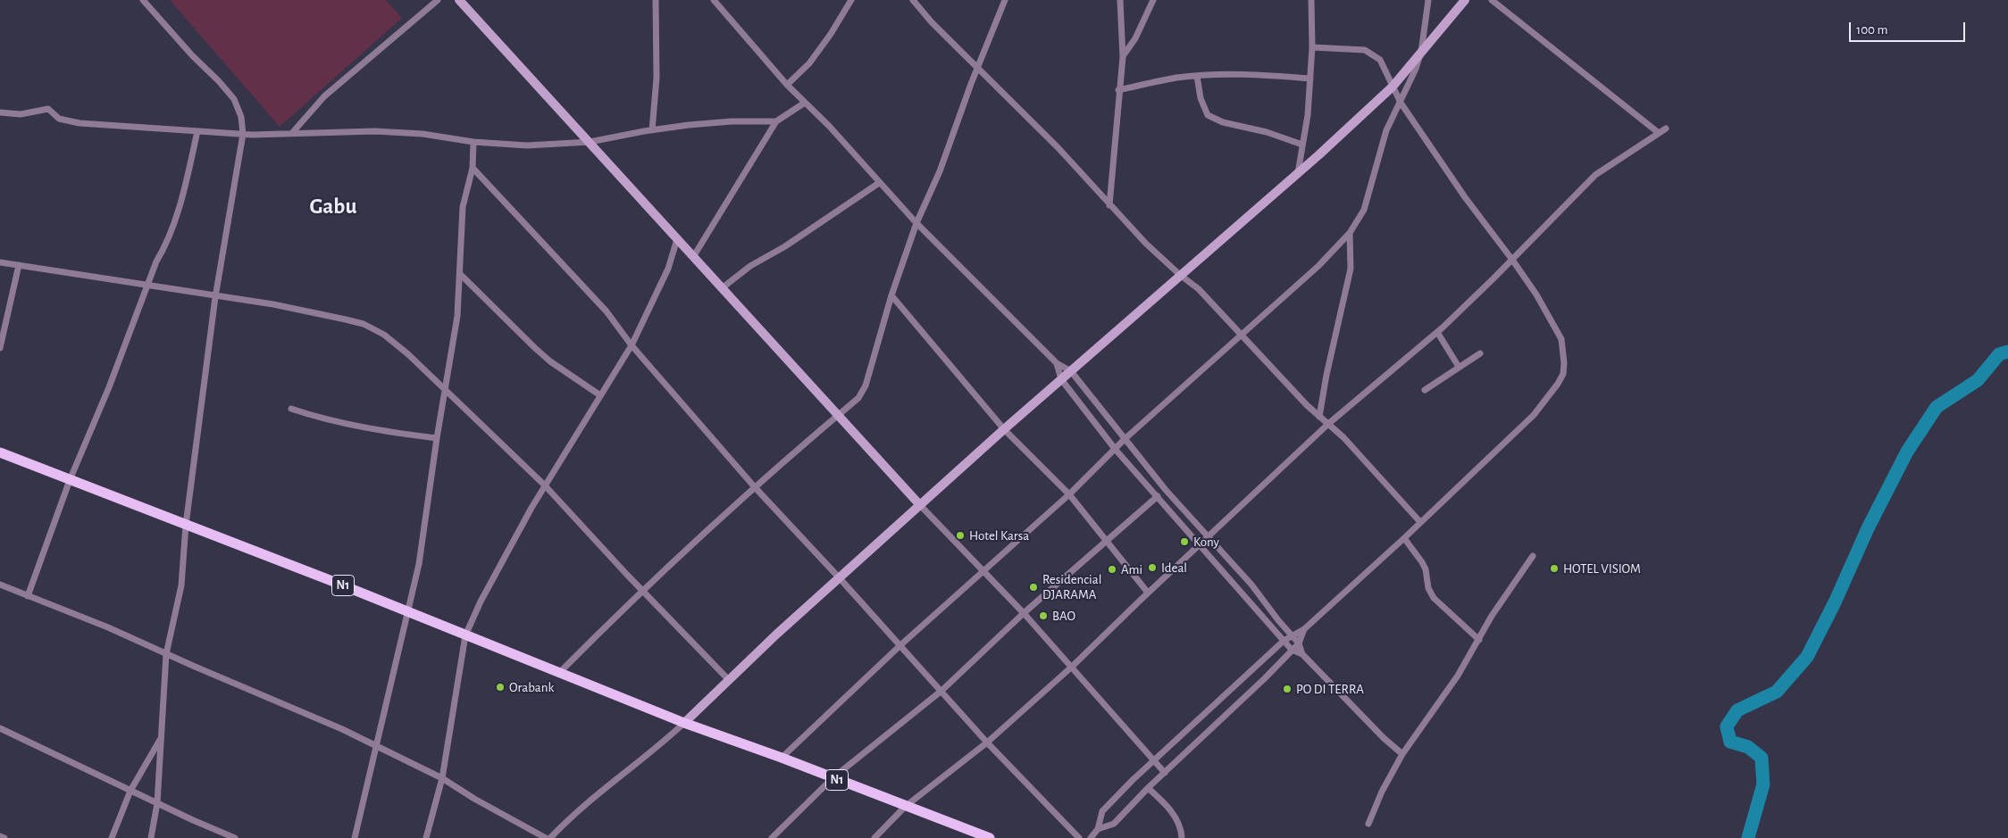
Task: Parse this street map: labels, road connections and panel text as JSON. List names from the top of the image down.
{
  "streets": {
    "main road": ["N1"]
  },
  "districts": ["Gabu"],
  "places": [
    "Hotel Karsa",
    "Kony",
    "Ideal",
    "HOTEL VISIOM",
    "Ami",
    "Residencial DJARAMA",
    "BAO",
    "Orabank",
    "PO DI TERRA"
  ],
  "scale_bar": "100 m"
}
